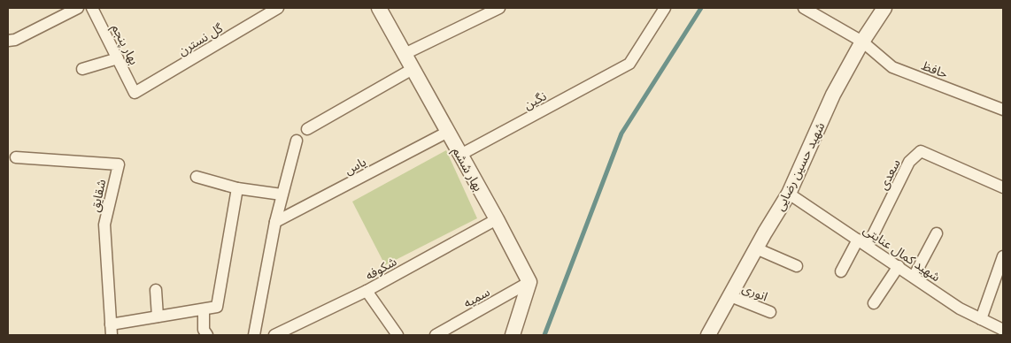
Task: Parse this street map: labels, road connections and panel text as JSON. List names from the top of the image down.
{
  "streets": {
    "street": [
      "گل نسترن",
      "بهار پنجم",
      "حافظ",
      "نگین",
      "یاس",
      "شهید حسین رضایی",
      "بهار ششم",
      "سعدی",
      "شقایق",
      "شهید کمال عنایتی",
      "شکوفه",
      "انوری",
      "سمیه"
    ]
  },
  "crossings": [
    ["گل نسترن", "بهار پنجم"],
    ["حافظ", "شهید حسین رضایی"],
    ["نگین", "بهار ششم"],
    ["یاس", "بهار ششم"],
    ["شهید حسین رضایی", "شهید کمال عنایتی"],
    ["شهید حسین رضایی", "انوری"],
    ["بهار ششم", "شکوفه"],
    ["بهار ششم", "سمیه"],
    ["سعدی", "شهید کمال عنایتی"]
  ]
}
